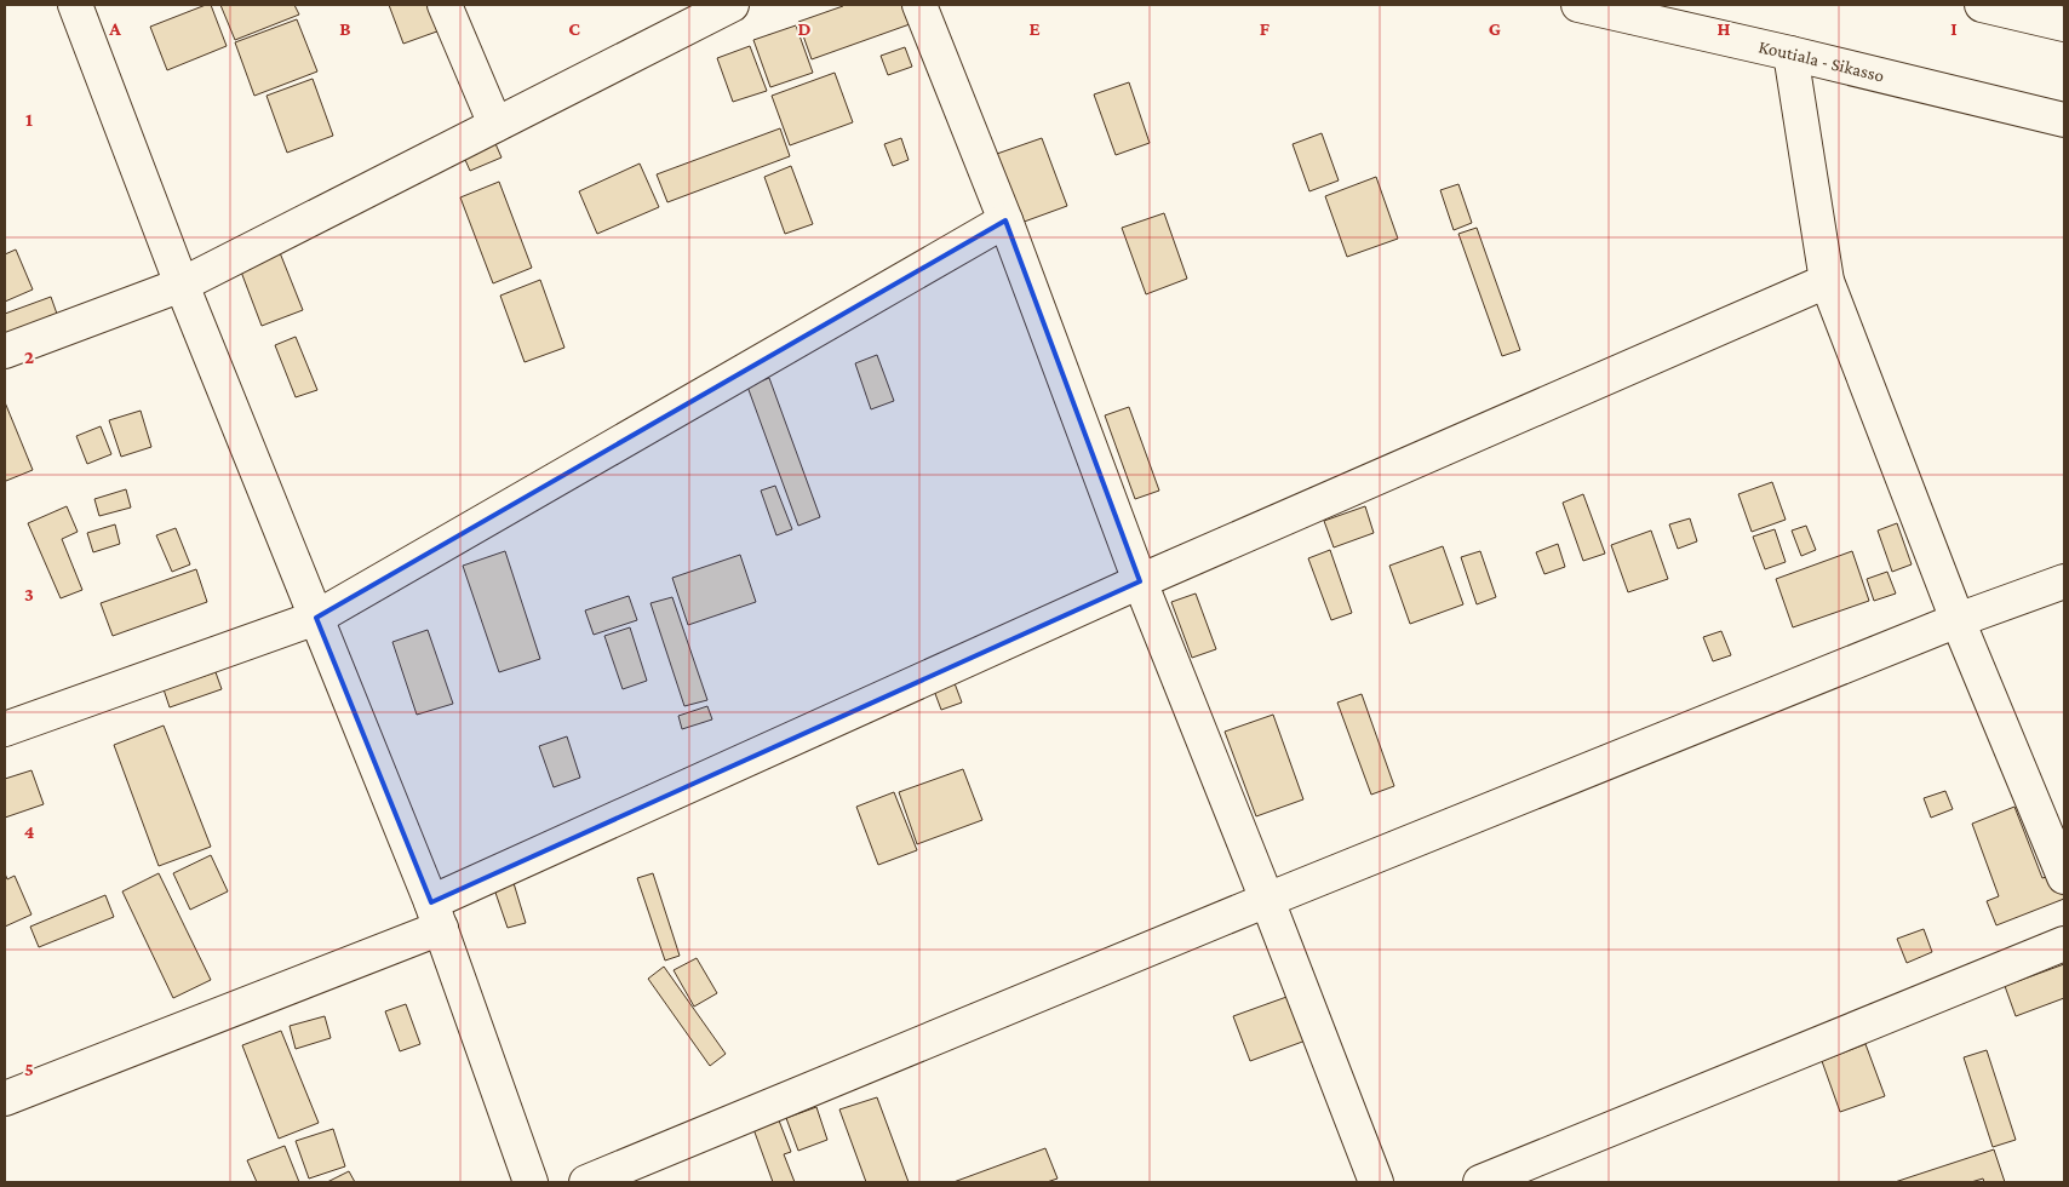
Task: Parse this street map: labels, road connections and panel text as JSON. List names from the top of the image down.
{
  "streets": {
    "street": ["Koutiala - Sikasso"]
  },
  "grid": {
    "columns": [
      "A",
      "B",
      "C",
      "D",
      "E",
      "F",
      "G",
      "H",
      "I"
    ],
    "rows": [
      "1",
      "2",
      "3",
      "4",
      "5"
    ]
  }
}
